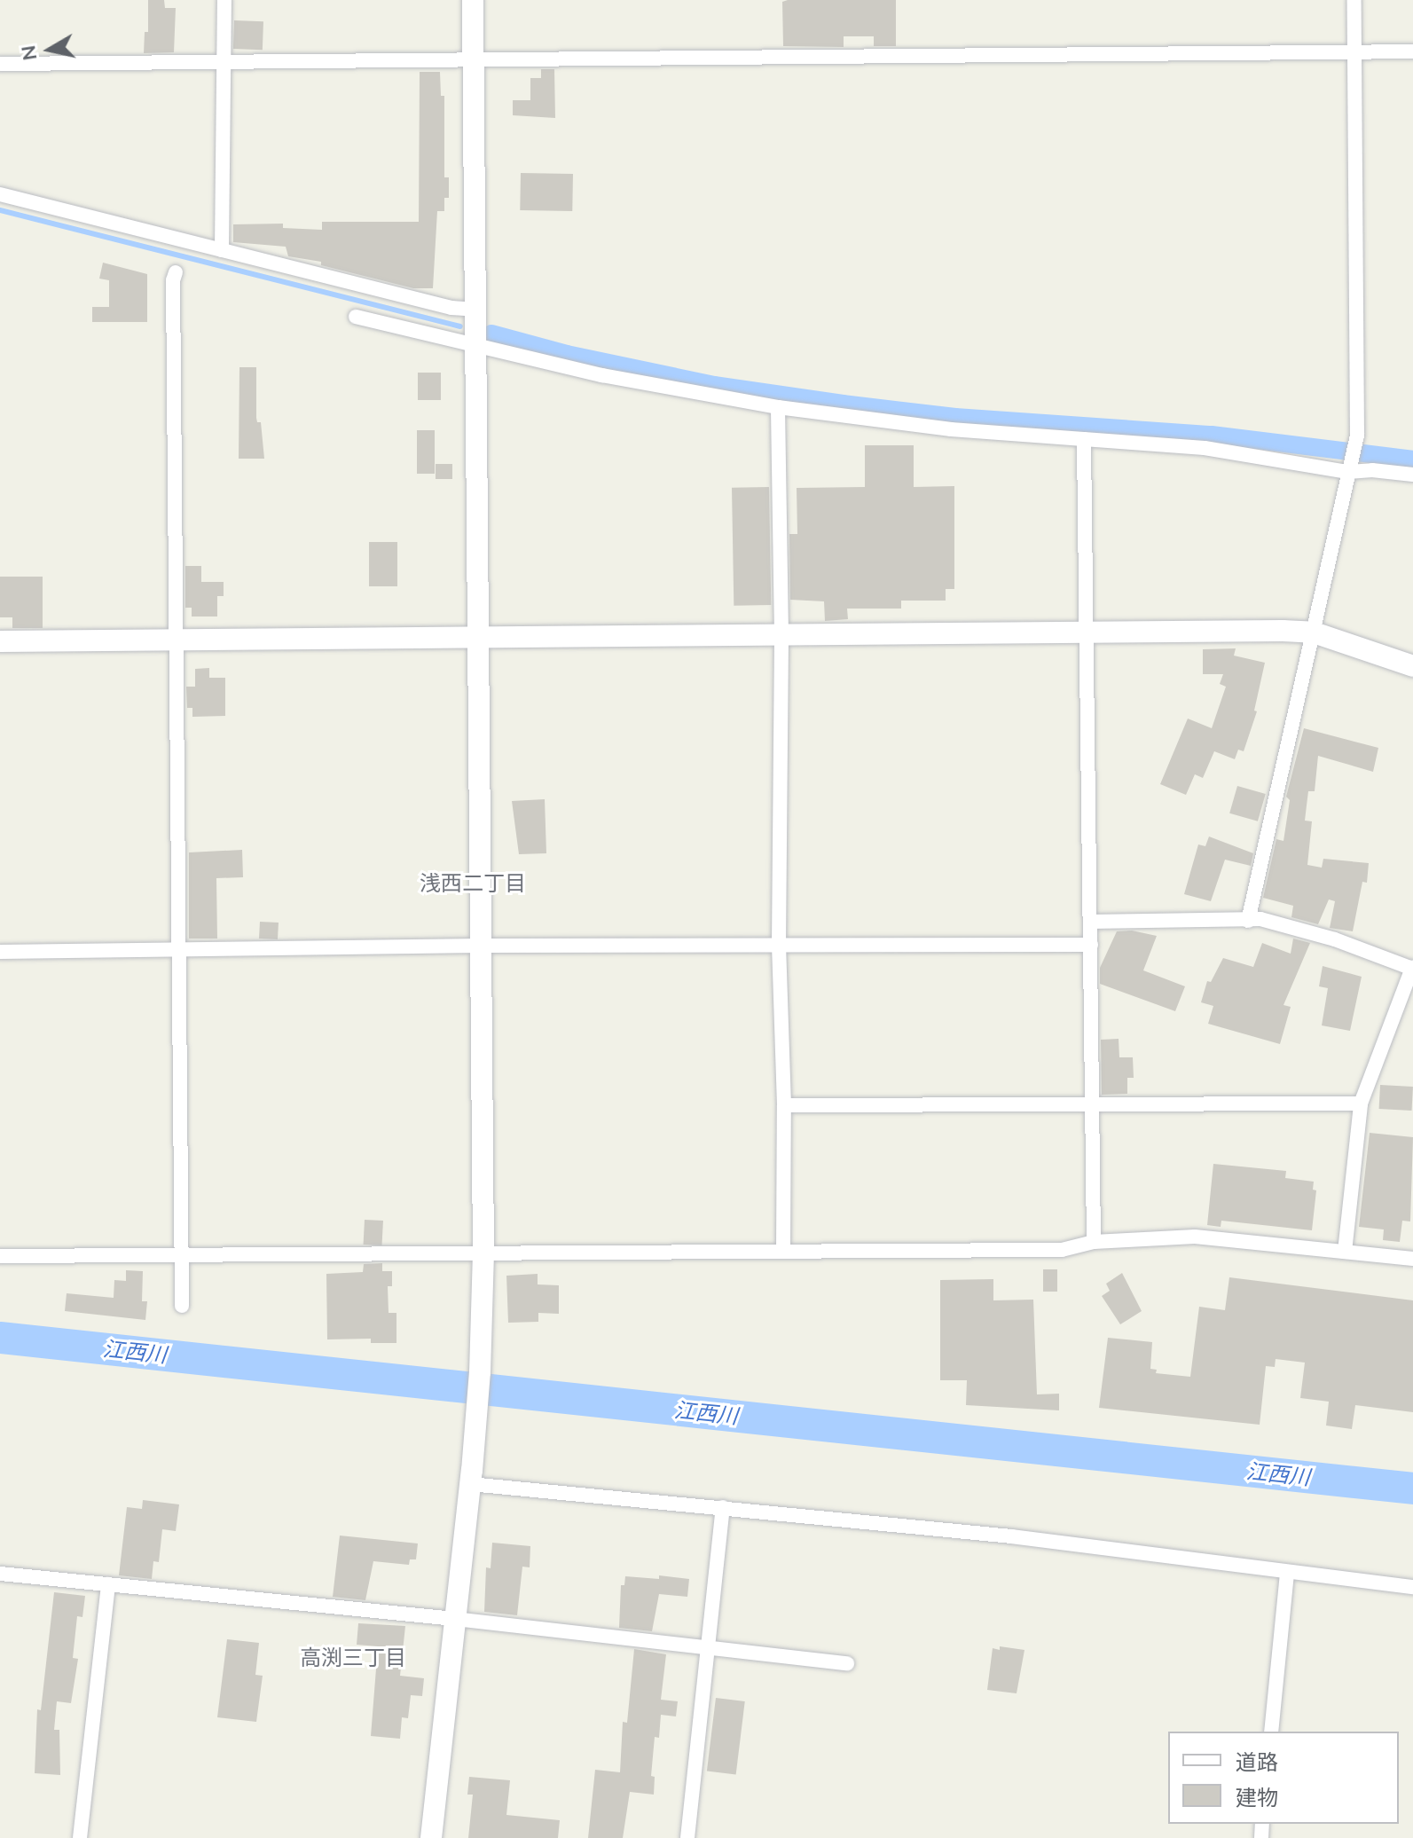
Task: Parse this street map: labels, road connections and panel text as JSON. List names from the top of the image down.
{
  "districts": ["浅西二丁目", "高渕三丁目"],
  "water": ["江西川"],
  "legend": ["道路", "建物"],
  "north": "left"
}
